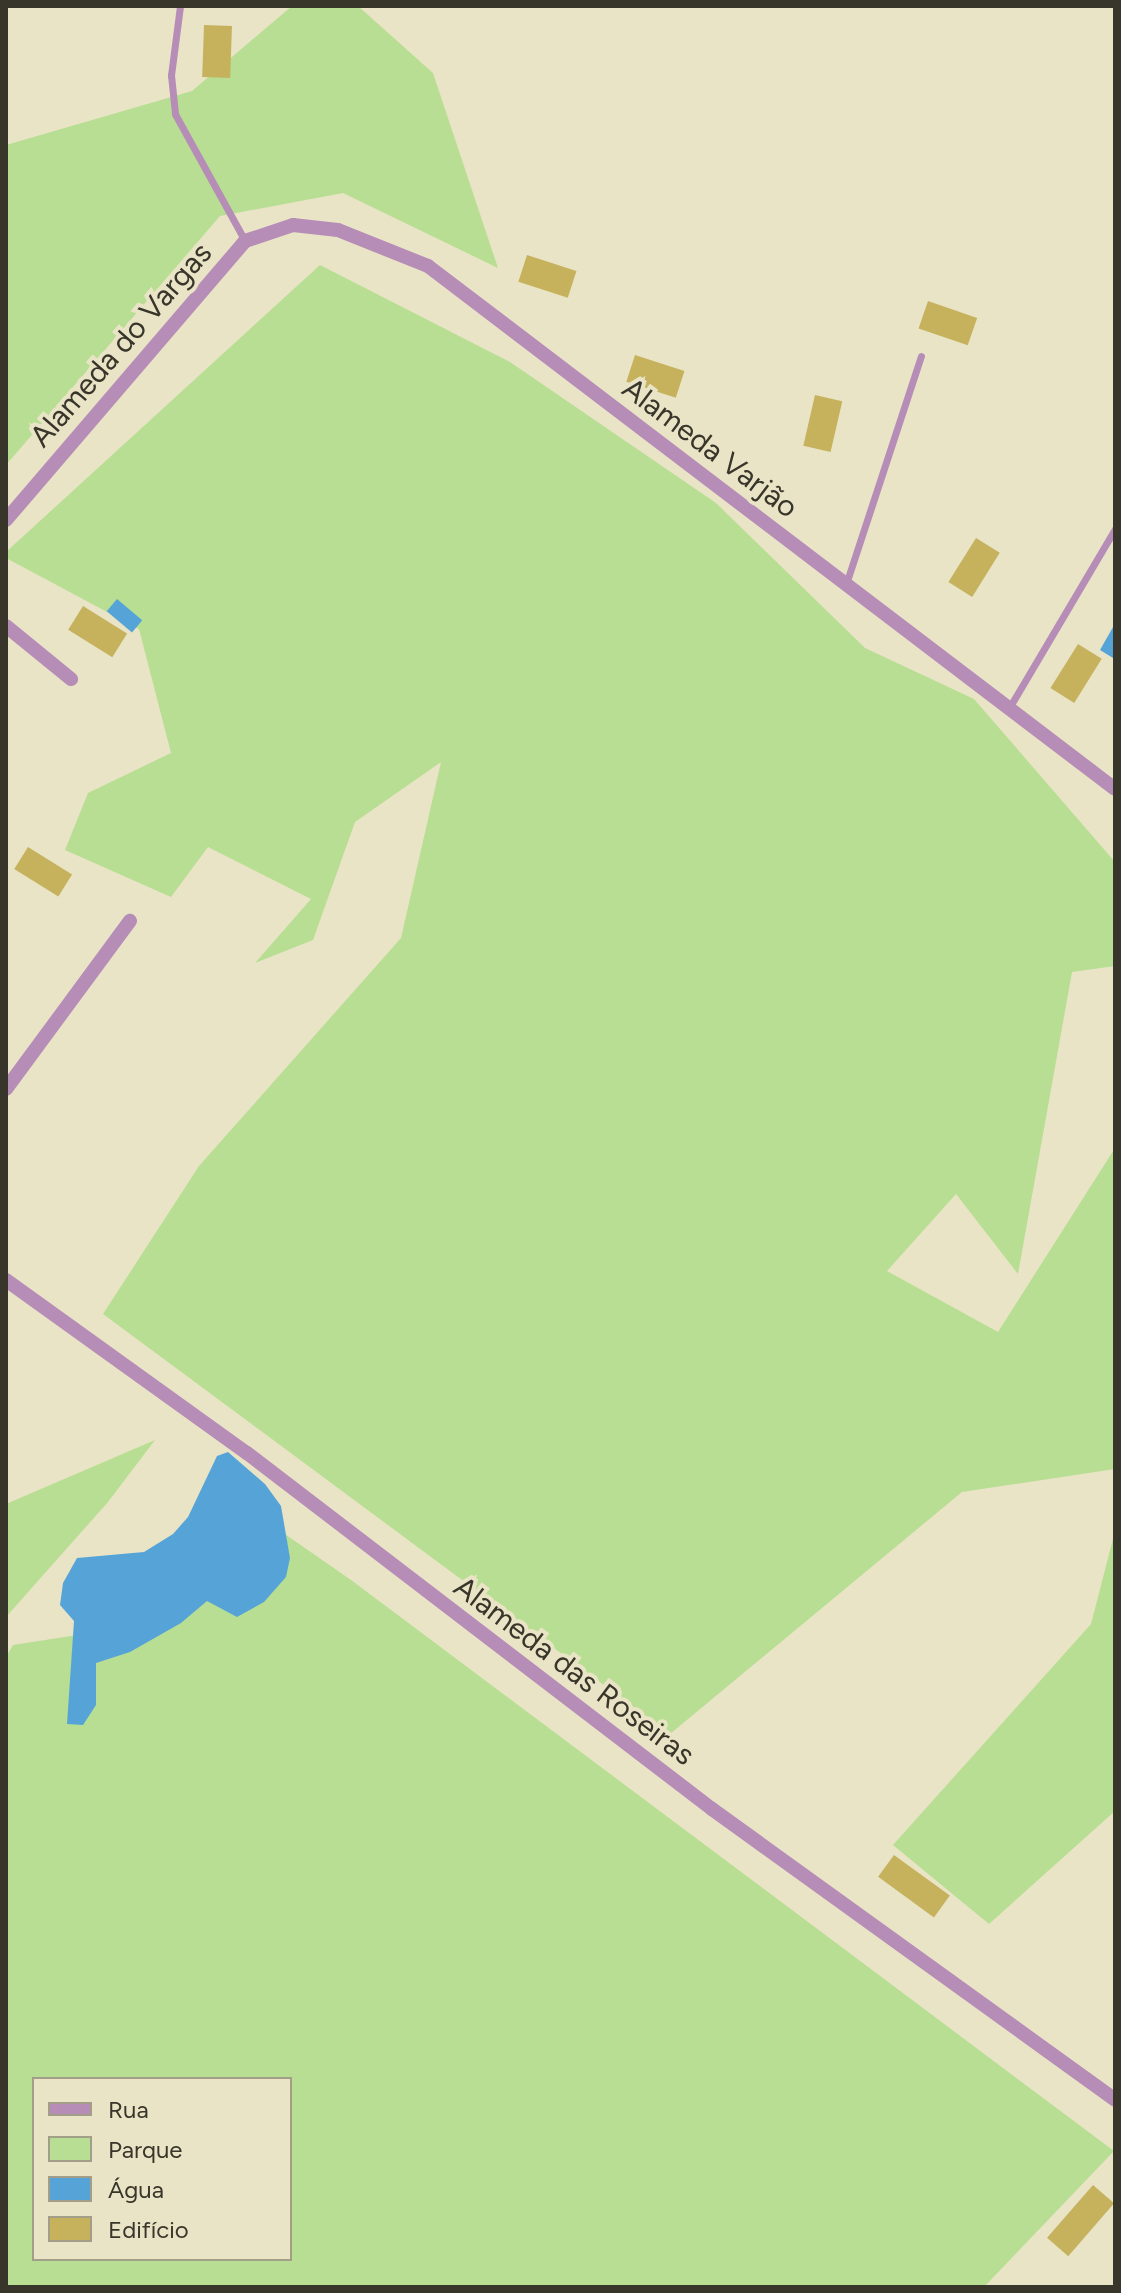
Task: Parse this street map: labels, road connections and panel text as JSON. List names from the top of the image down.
{
  "streets": {
    "street": ["Alameda do Vargas", "Alameda Varjão", "Alameda das Roseiras"]
  },
  "crossings": [
    ["Alameda do Vargas", "Alameda Varjão"]
  ],
  "legend": [
    "Rua",
    "Parque",
    "Água",
    "Edifício"
  ]
}
